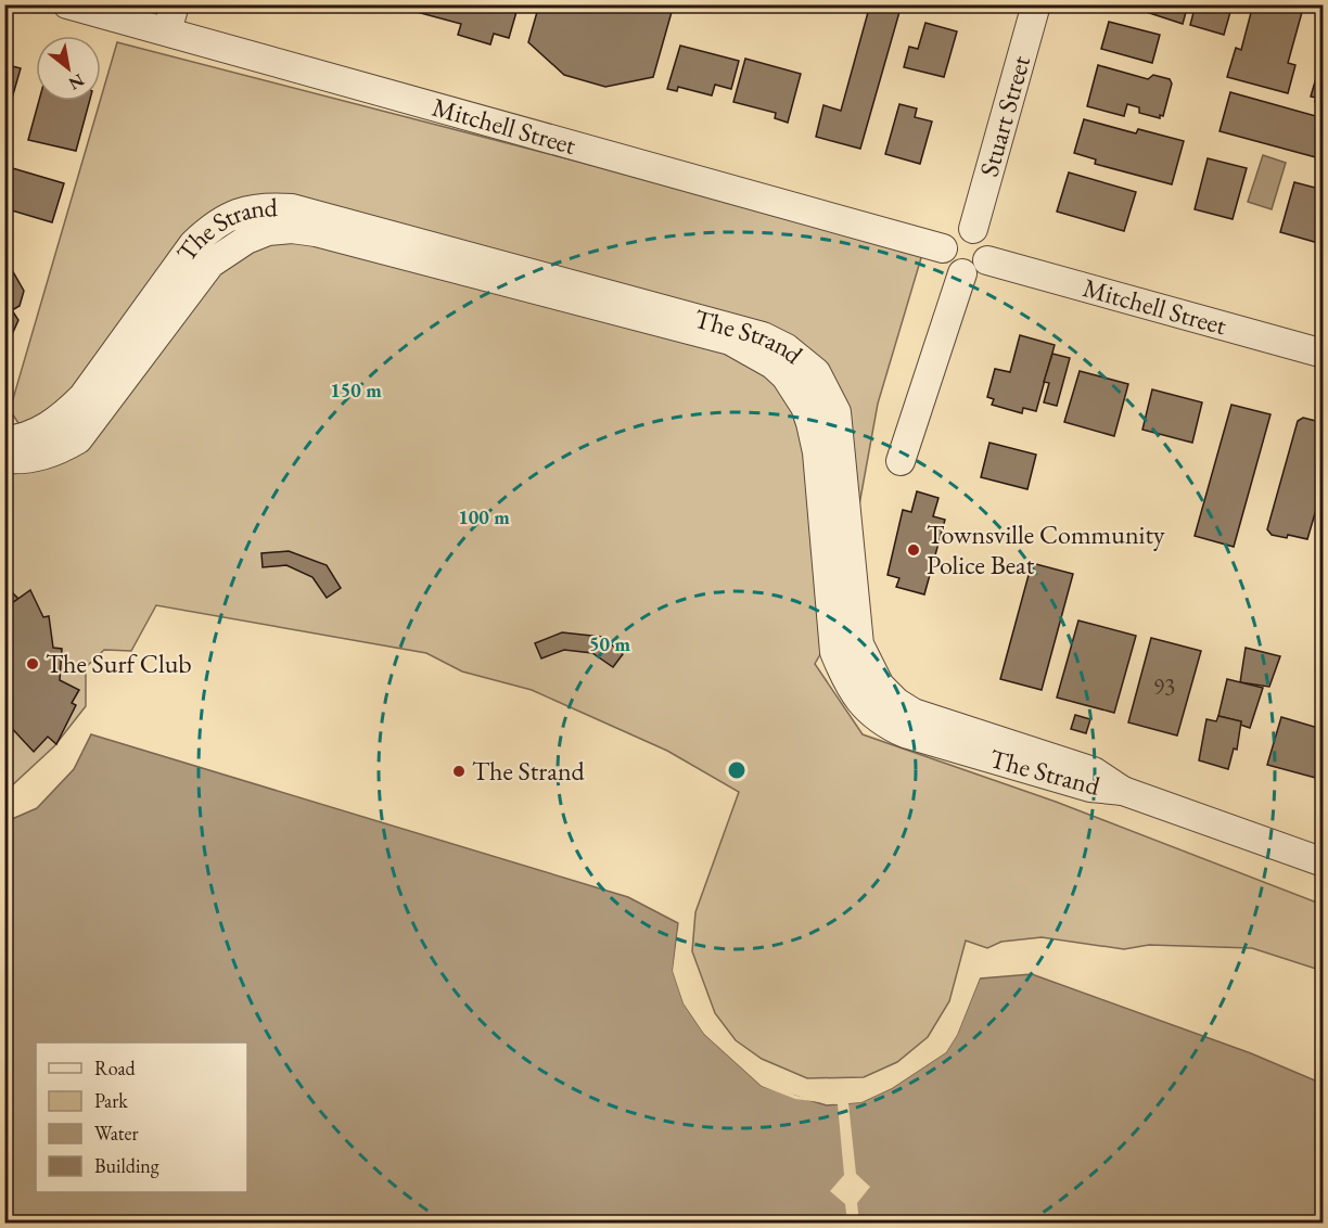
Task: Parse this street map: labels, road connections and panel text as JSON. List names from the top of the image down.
{
  "streets": {
    "street": ["Stuart Street", "Mitchell Street", "The Strand"]
  },
  "crossings": [
    ["Stuart Street", "Mitchell Street"]
  ],
  "places": ["Townsville Community Police Beat", "The Surf Club", "The Strand"],
  "house_numbers": ["93"],
  "legend": [
    "Road",
    "Park",
    "Water",
    "Building"
  ],
  "north": "bottom right",
  "rings": ["150 m", "100 m", "50 m"]
}
